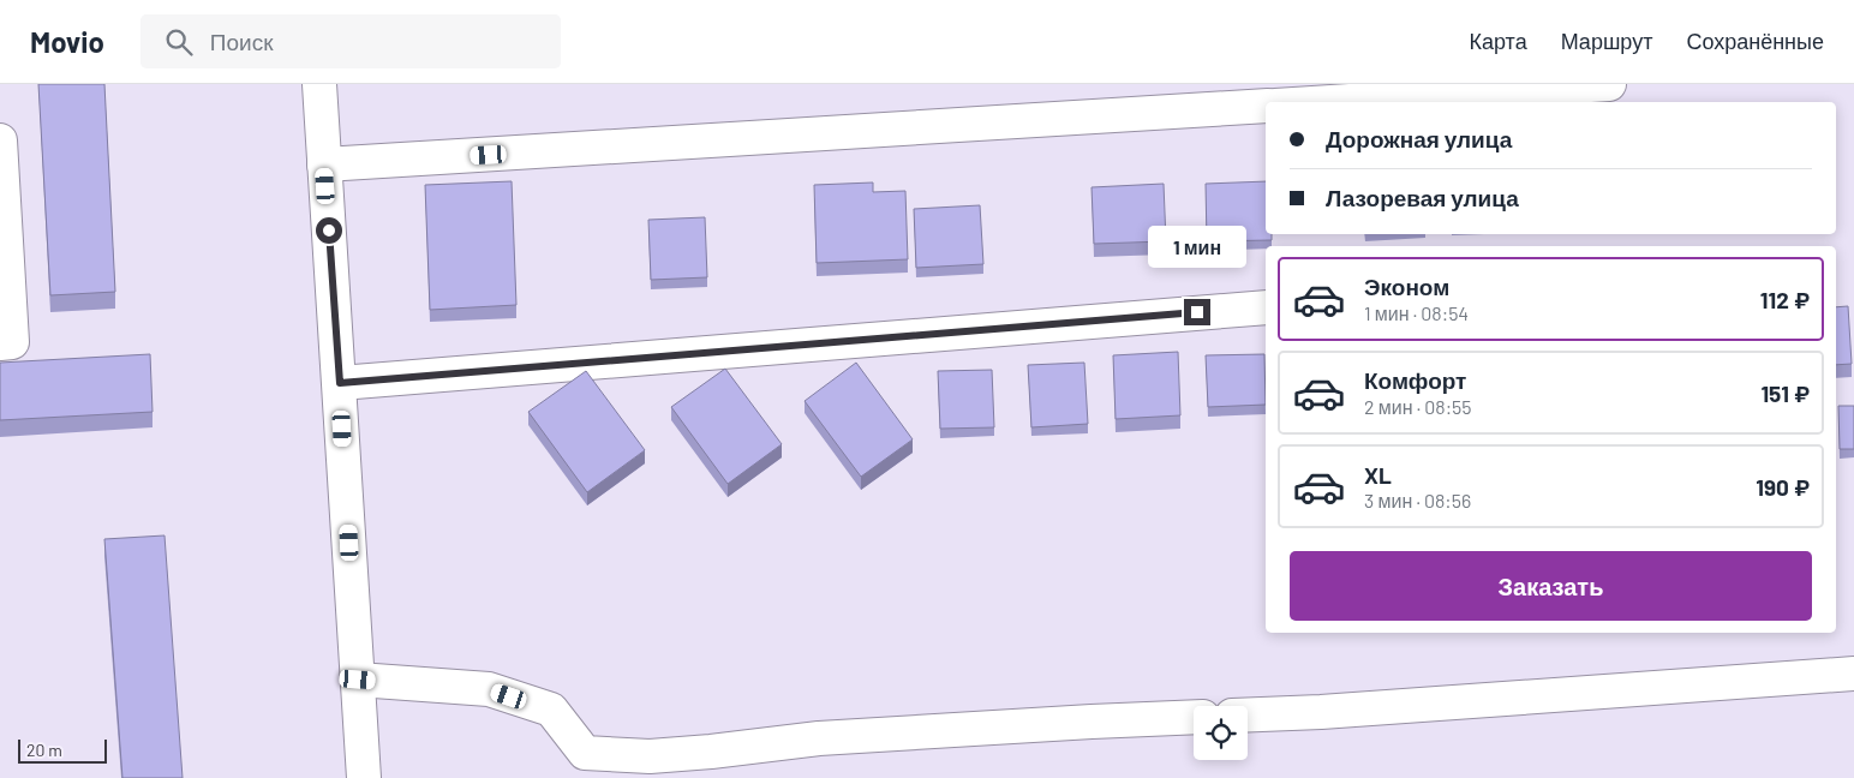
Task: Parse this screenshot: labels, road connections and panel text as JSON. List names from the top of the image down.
{
  "scale_bar": "20 m",
  "page": {
    "header": "Movio",
    "search": "Поиск",
    "nav": ["Карта", "Маршрут", "Сохранённые"],
    "banner": ["Дорожная улица", "Лазоревая улица"],
    "bubble": "1 мин",
    "list": [
      {
        "name": "Эконом",
        "note": "1 мин · 08:54",
        "value": "112 ₽"
      },
      {
        "name": "Комфорт",
        "note": "2 мин · 08:55",
        "value": "151 ₽"
      },
      {
        "name": "XL",
        "note": "3 мин · 08:56",
        "value": "190 ₽"
      }
    ],
    "buttons": "Заказать",
    "scale": "20 m"
  }
}
